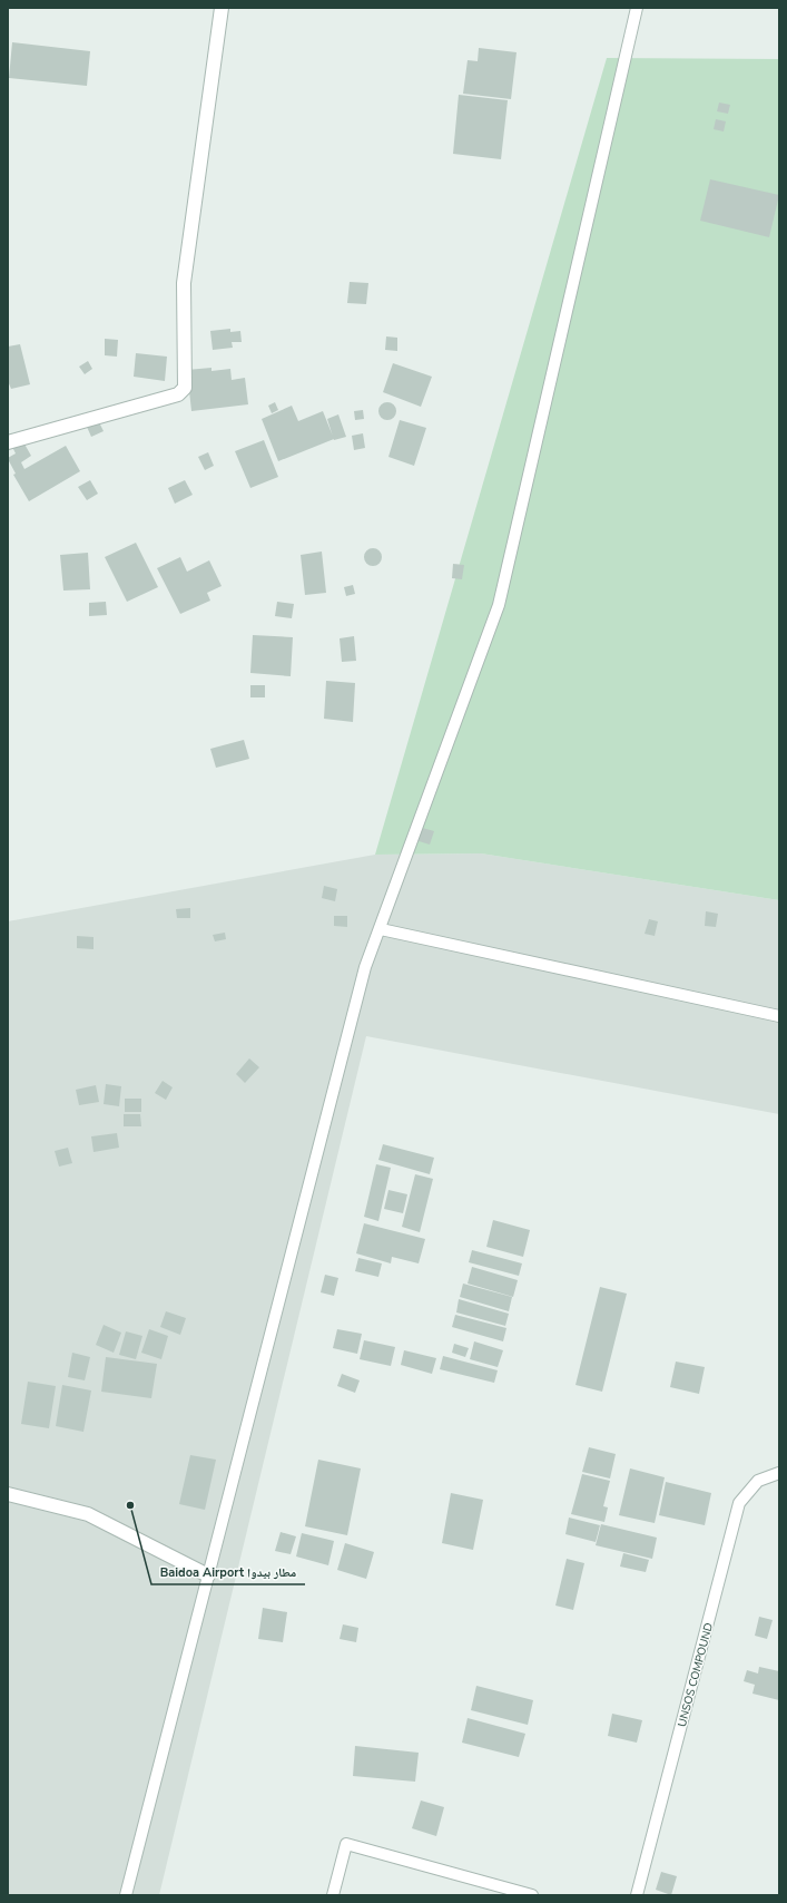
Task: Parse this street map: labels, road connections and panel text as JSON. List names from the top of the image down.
{
  "streets": {
    "lane": ["UNSOS COMPOUND"]
  },
  "places": ["Baidoa Airport مطار بيدوا"]
}
